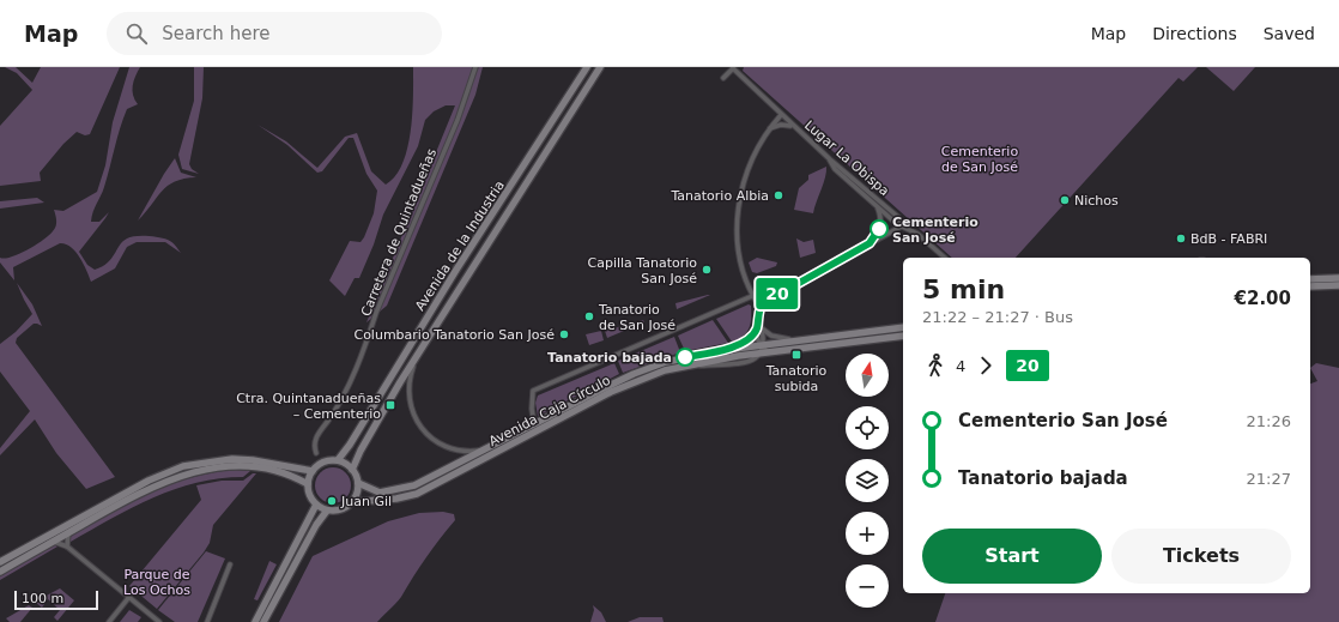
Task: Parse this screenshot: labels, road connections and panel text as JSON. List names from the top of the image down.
{
  "streets": {
    "main road": ["Avenida de la Industria", "Avenida Caja Círculo"],
    "street": ["Lugar La Obispa", "Carretera de Quintadueñas"]
  },
  "crossings": [
    ["Avenida de la Industria", "Avenida Caja Círculo"]
  ],
  "parks": ["Cementerio de San José", "Parque de Los Ochos"],
  "places": {
    "other": [
      "Tanatorio Albia",
      "Nichos",
      "Cementerio San José",
      "BdB - FABRI",
      "Capilla Tanatorio San José",
      "Tanatorio de San José",
      "Columbario Tanatorio San José",
      "Tanatorio bajada",
      "Juan Gil"
    ],
    "transit": ["Tanatorio subida", "Ctra. Quintanadueñas – Cementerio"]
  },
  "lines": ["bus line 20"],
  "scale_bar": "100 m",
  "north": "top",
  "page": {
    "header": "Map",
    "search": "Search here",
    "nav": ["Map", "Directions", "Saved"],
    "on_map": "20",
    "heading": ["5 min", "21:22 – 21:27 · Bus", "€2.00"],
    "legs": ["4", "20"],
    "map_buttons": ["+", "−"],
    "list": [
      {
        "name": "Cementerio San José",
        "value": "21:26"
      },
      {
        "name": "Tanatorio bajada",
        "value": "21:27"
      }
    ],
    "buttons": ["Start", "Tickets"],
    "scale": "100 m"
  }
}
